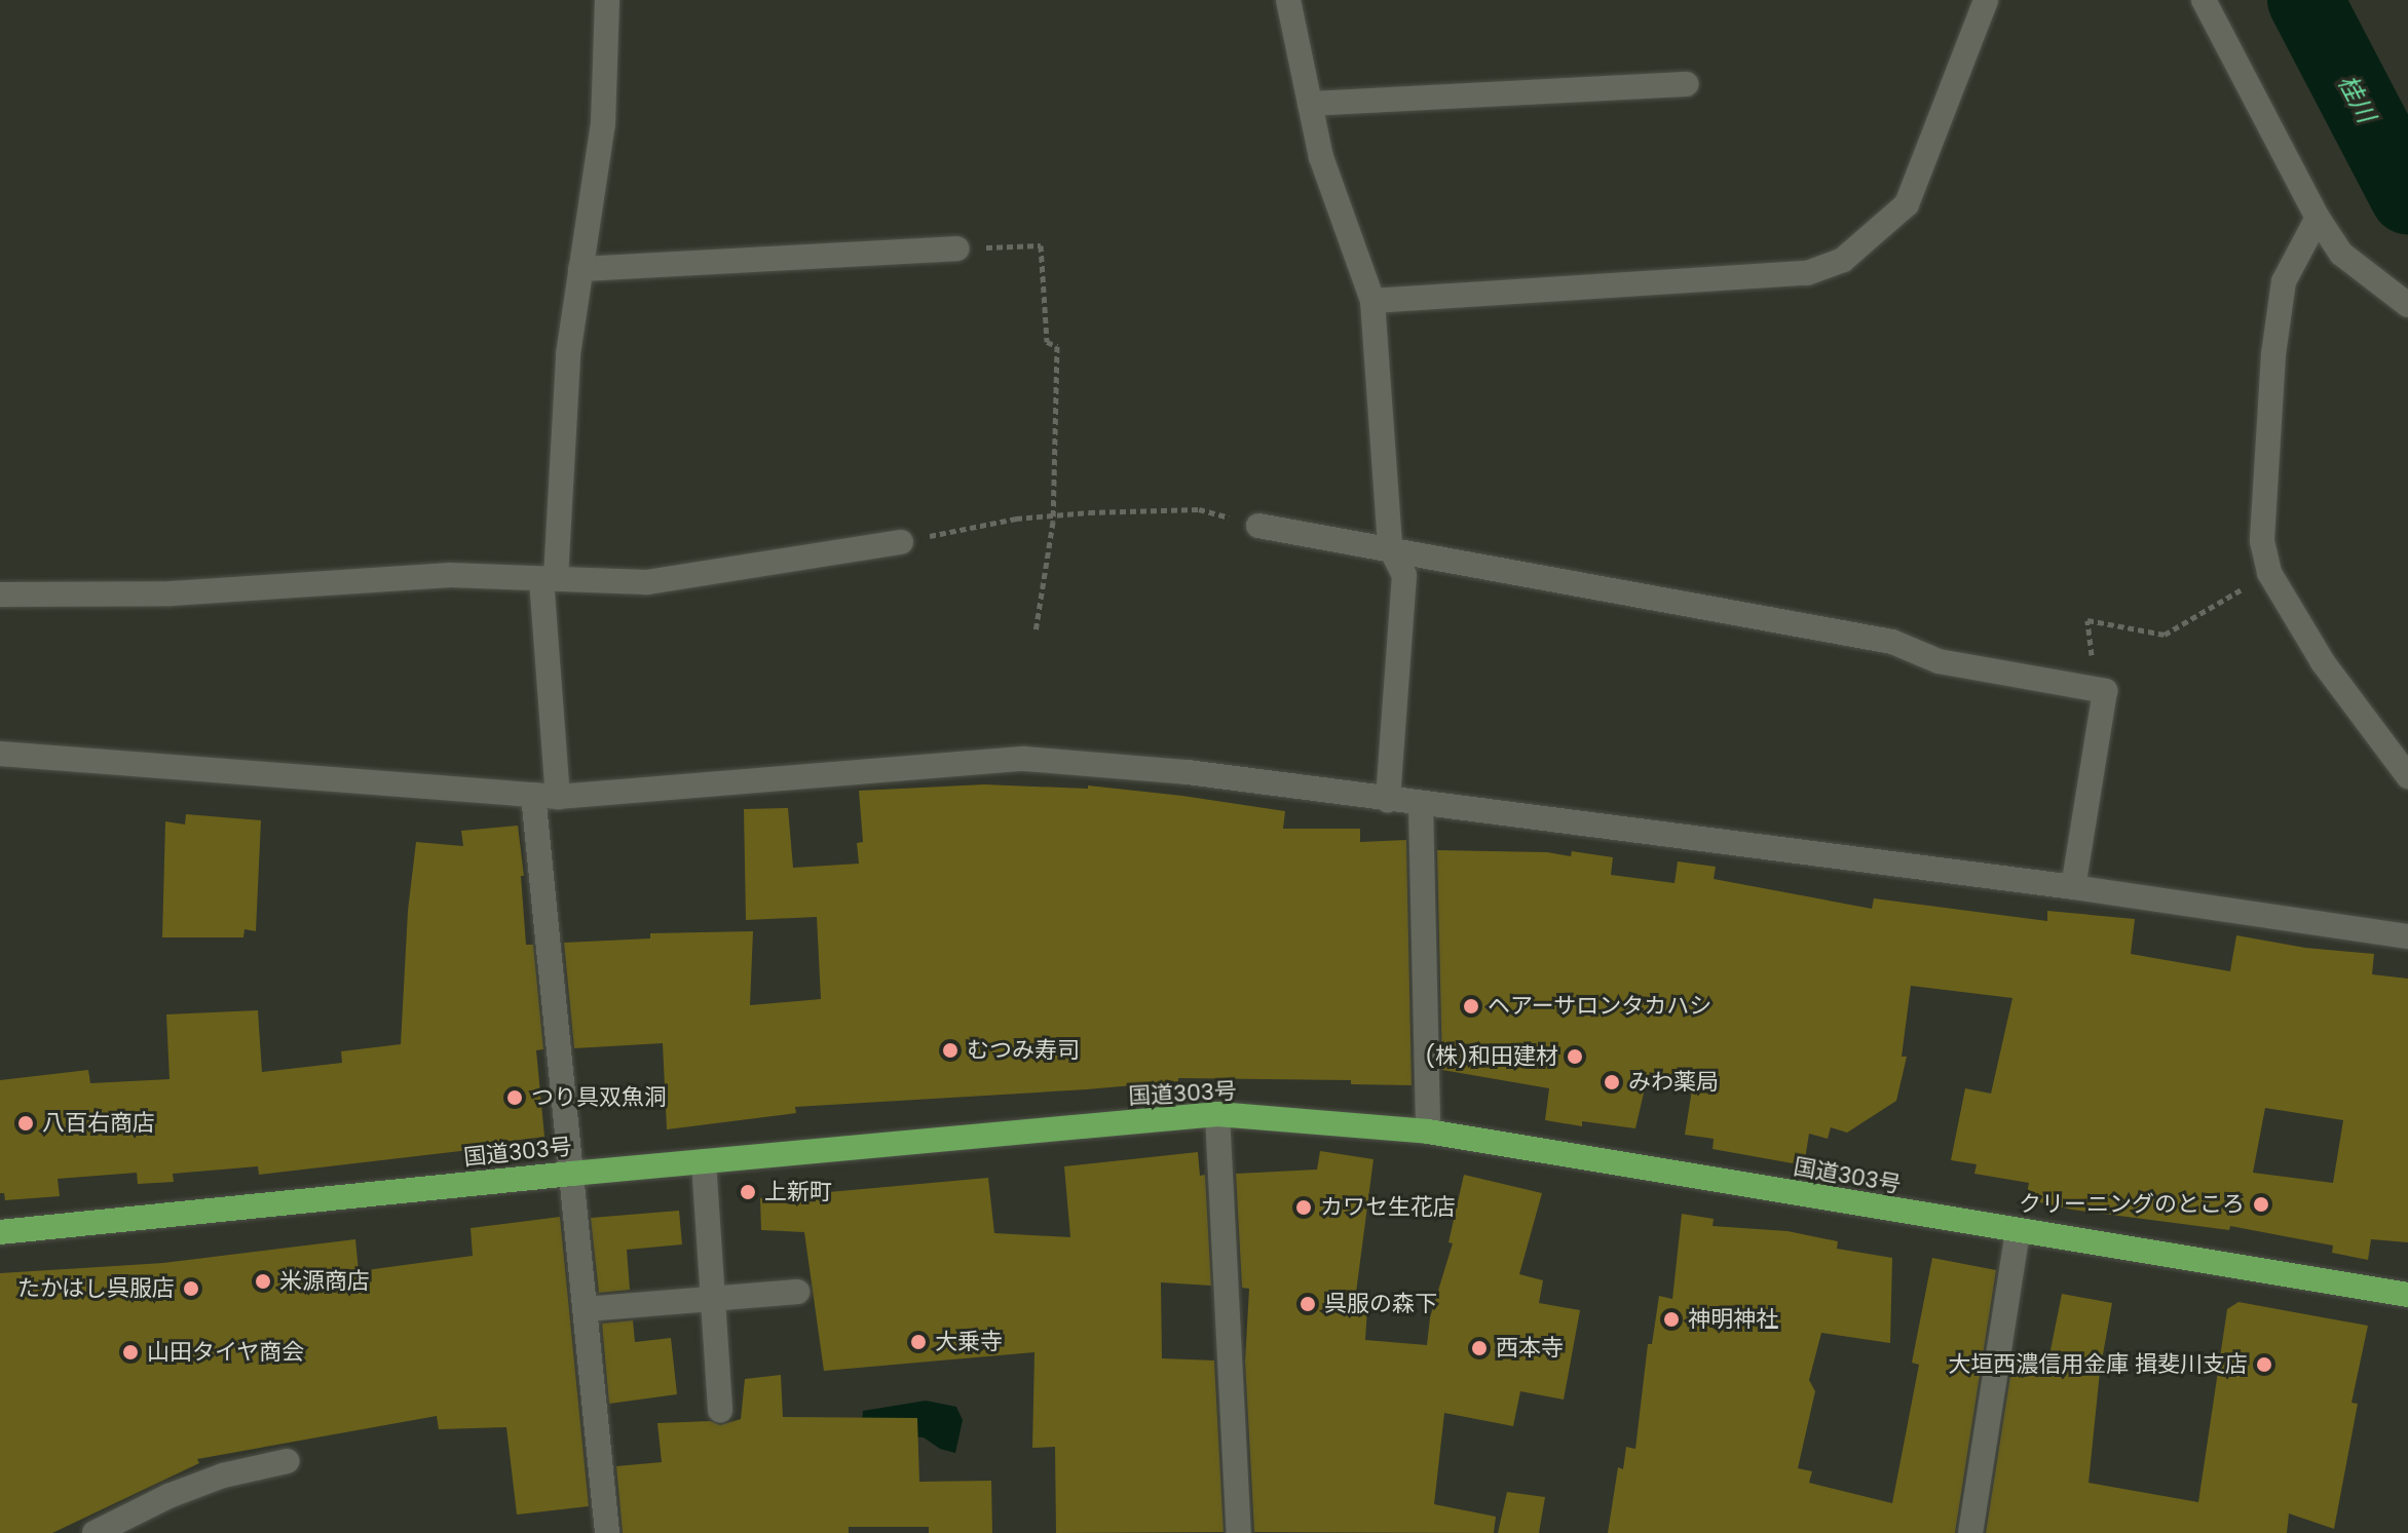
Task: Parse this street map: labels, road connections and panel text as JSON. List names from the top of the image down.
{
  "streets": {
    "highway": ["国道303号"]
  },
  "water": ["桂川"],
  "places": [
    "ヘアーサロンタカハシ",
    "むつみ寿司",
    "(株)和田建材",
    "みわ薬局",
    "つり具双魚洞",
    "八百右商店",
    "上新町",
    "クリーニングのところ",
    "カワセ生花店",
    "米源商店",
    "たかはし呉服店",
    "呉服の森下",
    "神明神社",
    "大乗寺",
    "西本寺",
    "山田タイヤ商会",
    "大垣西濃信用金庫 揖斐川支店"
  ]
}
